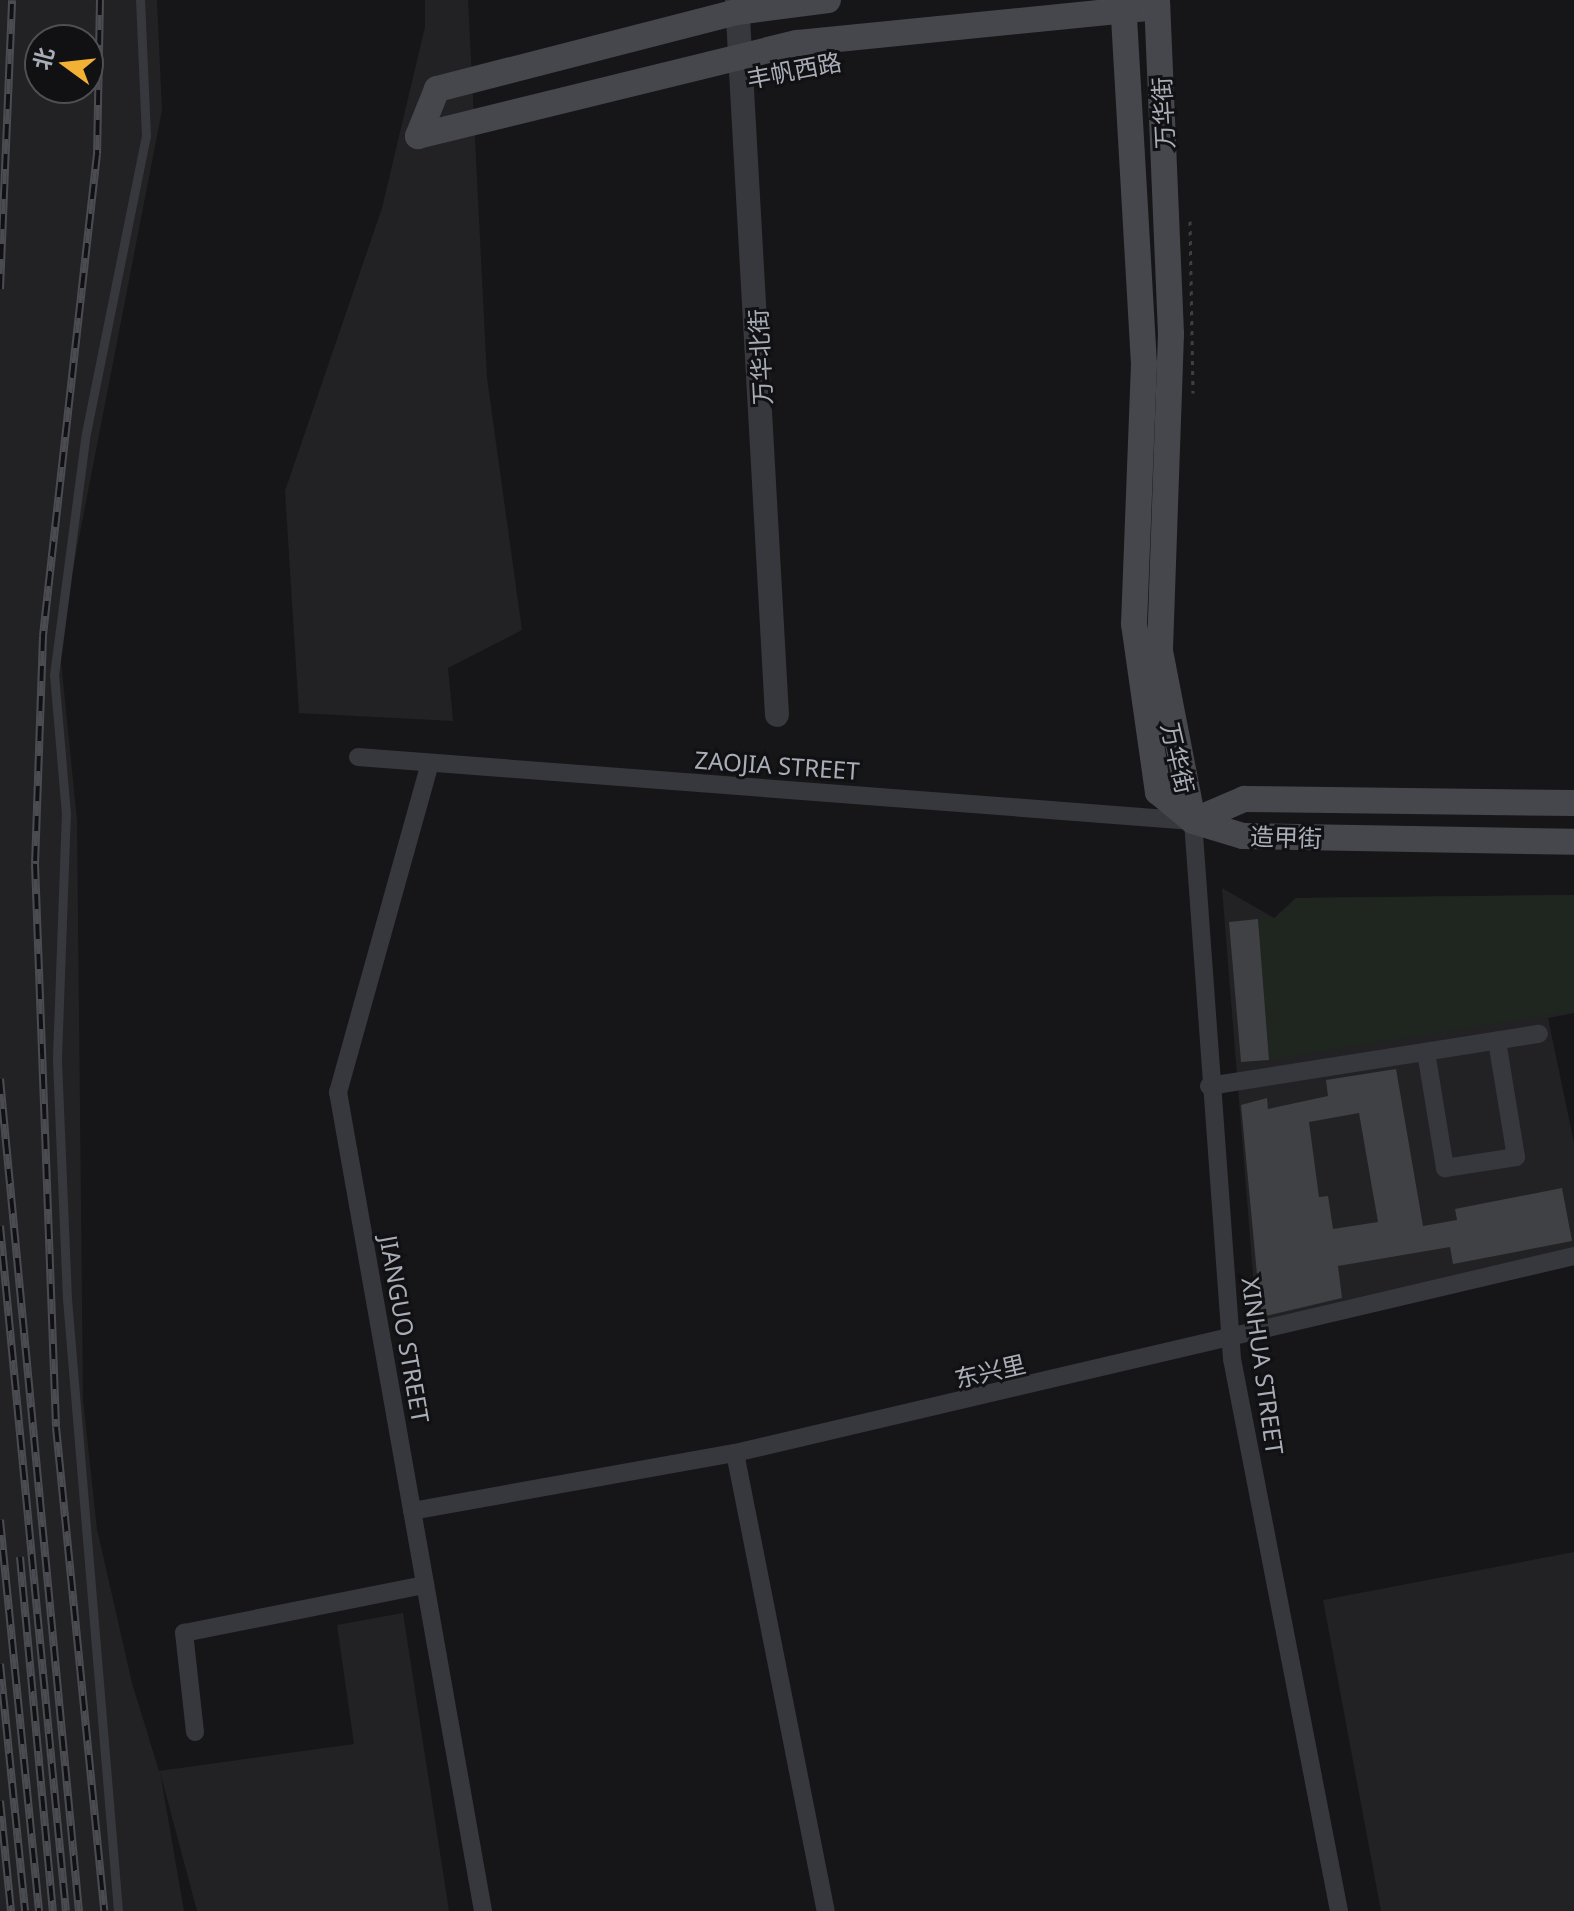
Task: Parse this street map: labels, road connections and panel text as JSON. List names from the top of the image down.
{
  "streets": {
    "main road": ["丰帆西路", "万华街", "造甲街"],
    "street": [
      "万华北街",
      "ZAOJIA STREET",
      "JIANGUO STREET",
      "XINHUA STREET",
      "东兴里"
    ]
  },
  "crossings": [
    ["丰帆西路", "万华街"],
    ["丰帆西路", "万华北街"],
    ["万华街", "ZAOJIA STREET"],
    ["万华街", "造甲街"],
    ["万华街", "XINHUA STREET"],
    ["ZAOJIA STREET", "造甲街"],
    ["ZAOJIA STREET", "JIANGUO STREET"],
    ["ZAOJIA STREET", "XINHUA STREET"],
    ["造甲街", "XINHUA STREET"],
    ["JIANGUO STREET", "东兴里"],
    ["XINHUA STREET", "东兴里"]
  ],
  "north": "left"
}
